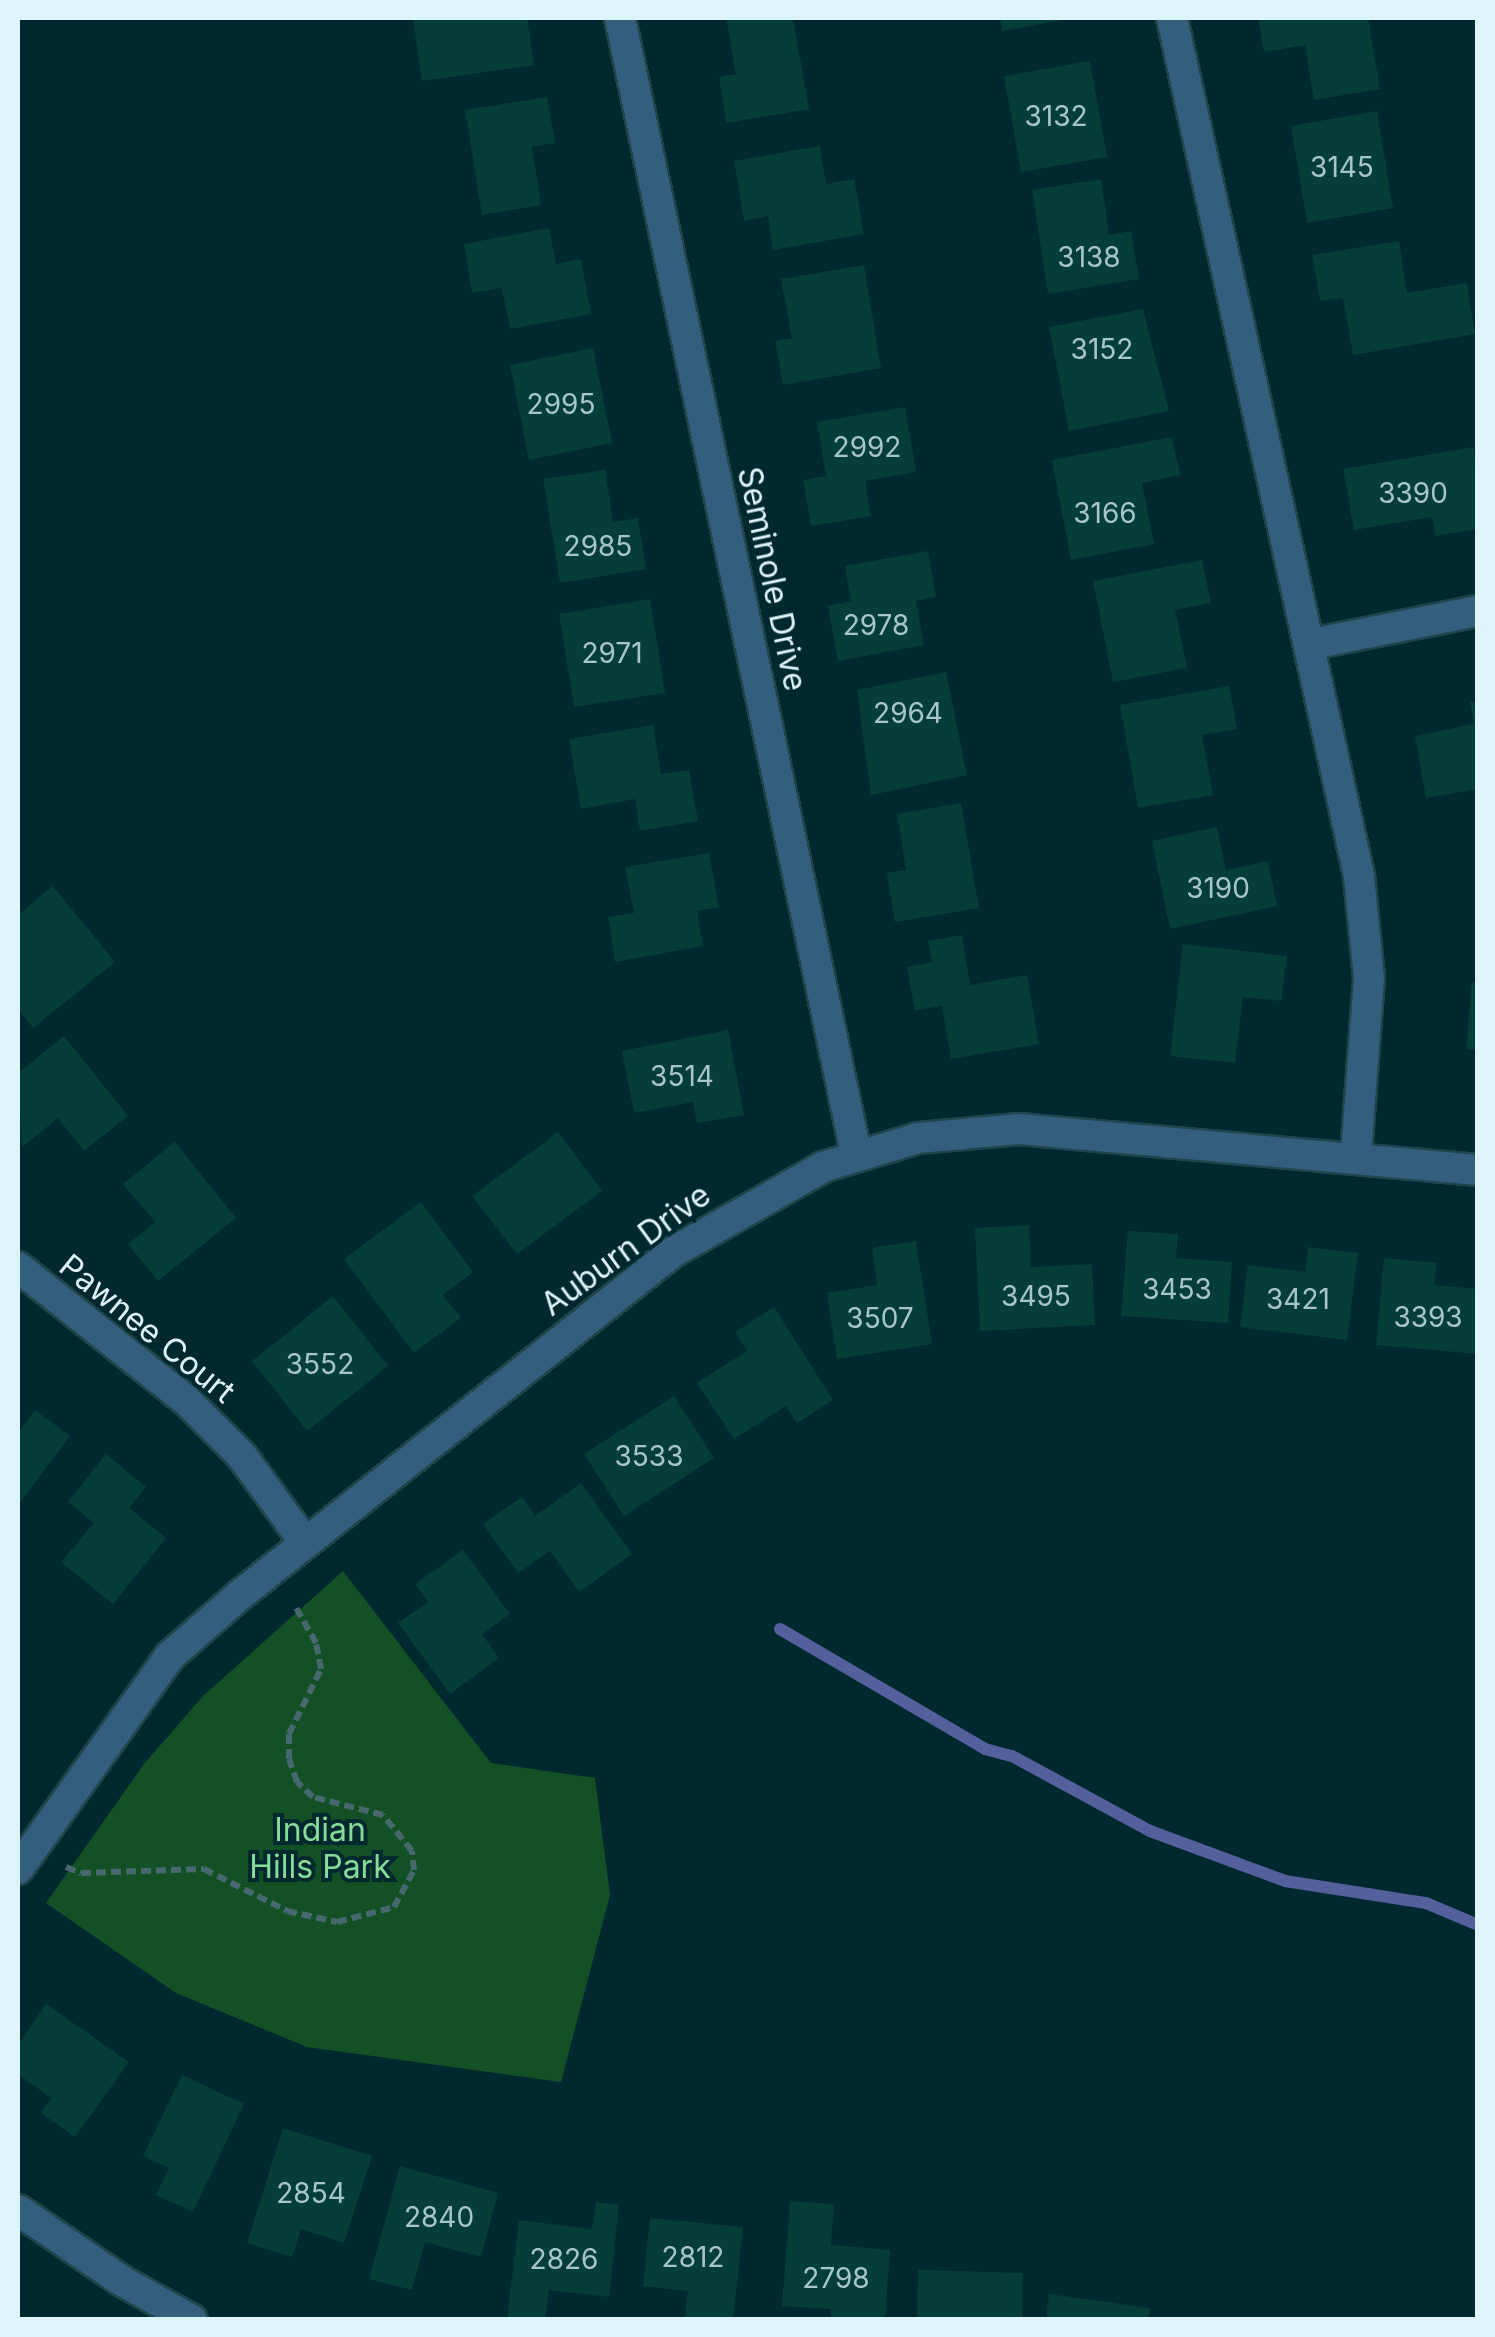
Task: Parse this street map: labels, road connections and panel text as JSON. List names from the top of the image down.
{
  "streets": {
    "street": ["Seminole Drive", "Auburn Drive", "Pawnee Court"]
  },
  "crossings": [
    ["Seminole Drive", "Auburn Drive"],
    ["Auburn Drive", "Pawnee Court"]
  ],
  "parks": ["Indian Hills Park"],
  "house_numbers": [
    "3132",
    "3145",
    "3138",
    "3152",
    "2995",
    "2992",
    "3390",
    "3166",
    "2985",
    "2978",
    "2971",
    "2964",
    "3190",
    "3514",
    "3453",
    "3495",
    "3421",
    "3393",
    "3507",
    "3552",
    "3533",
    "2854",
    "2840",
    "2812",
    "2826",
    "2798"
  ]
}
